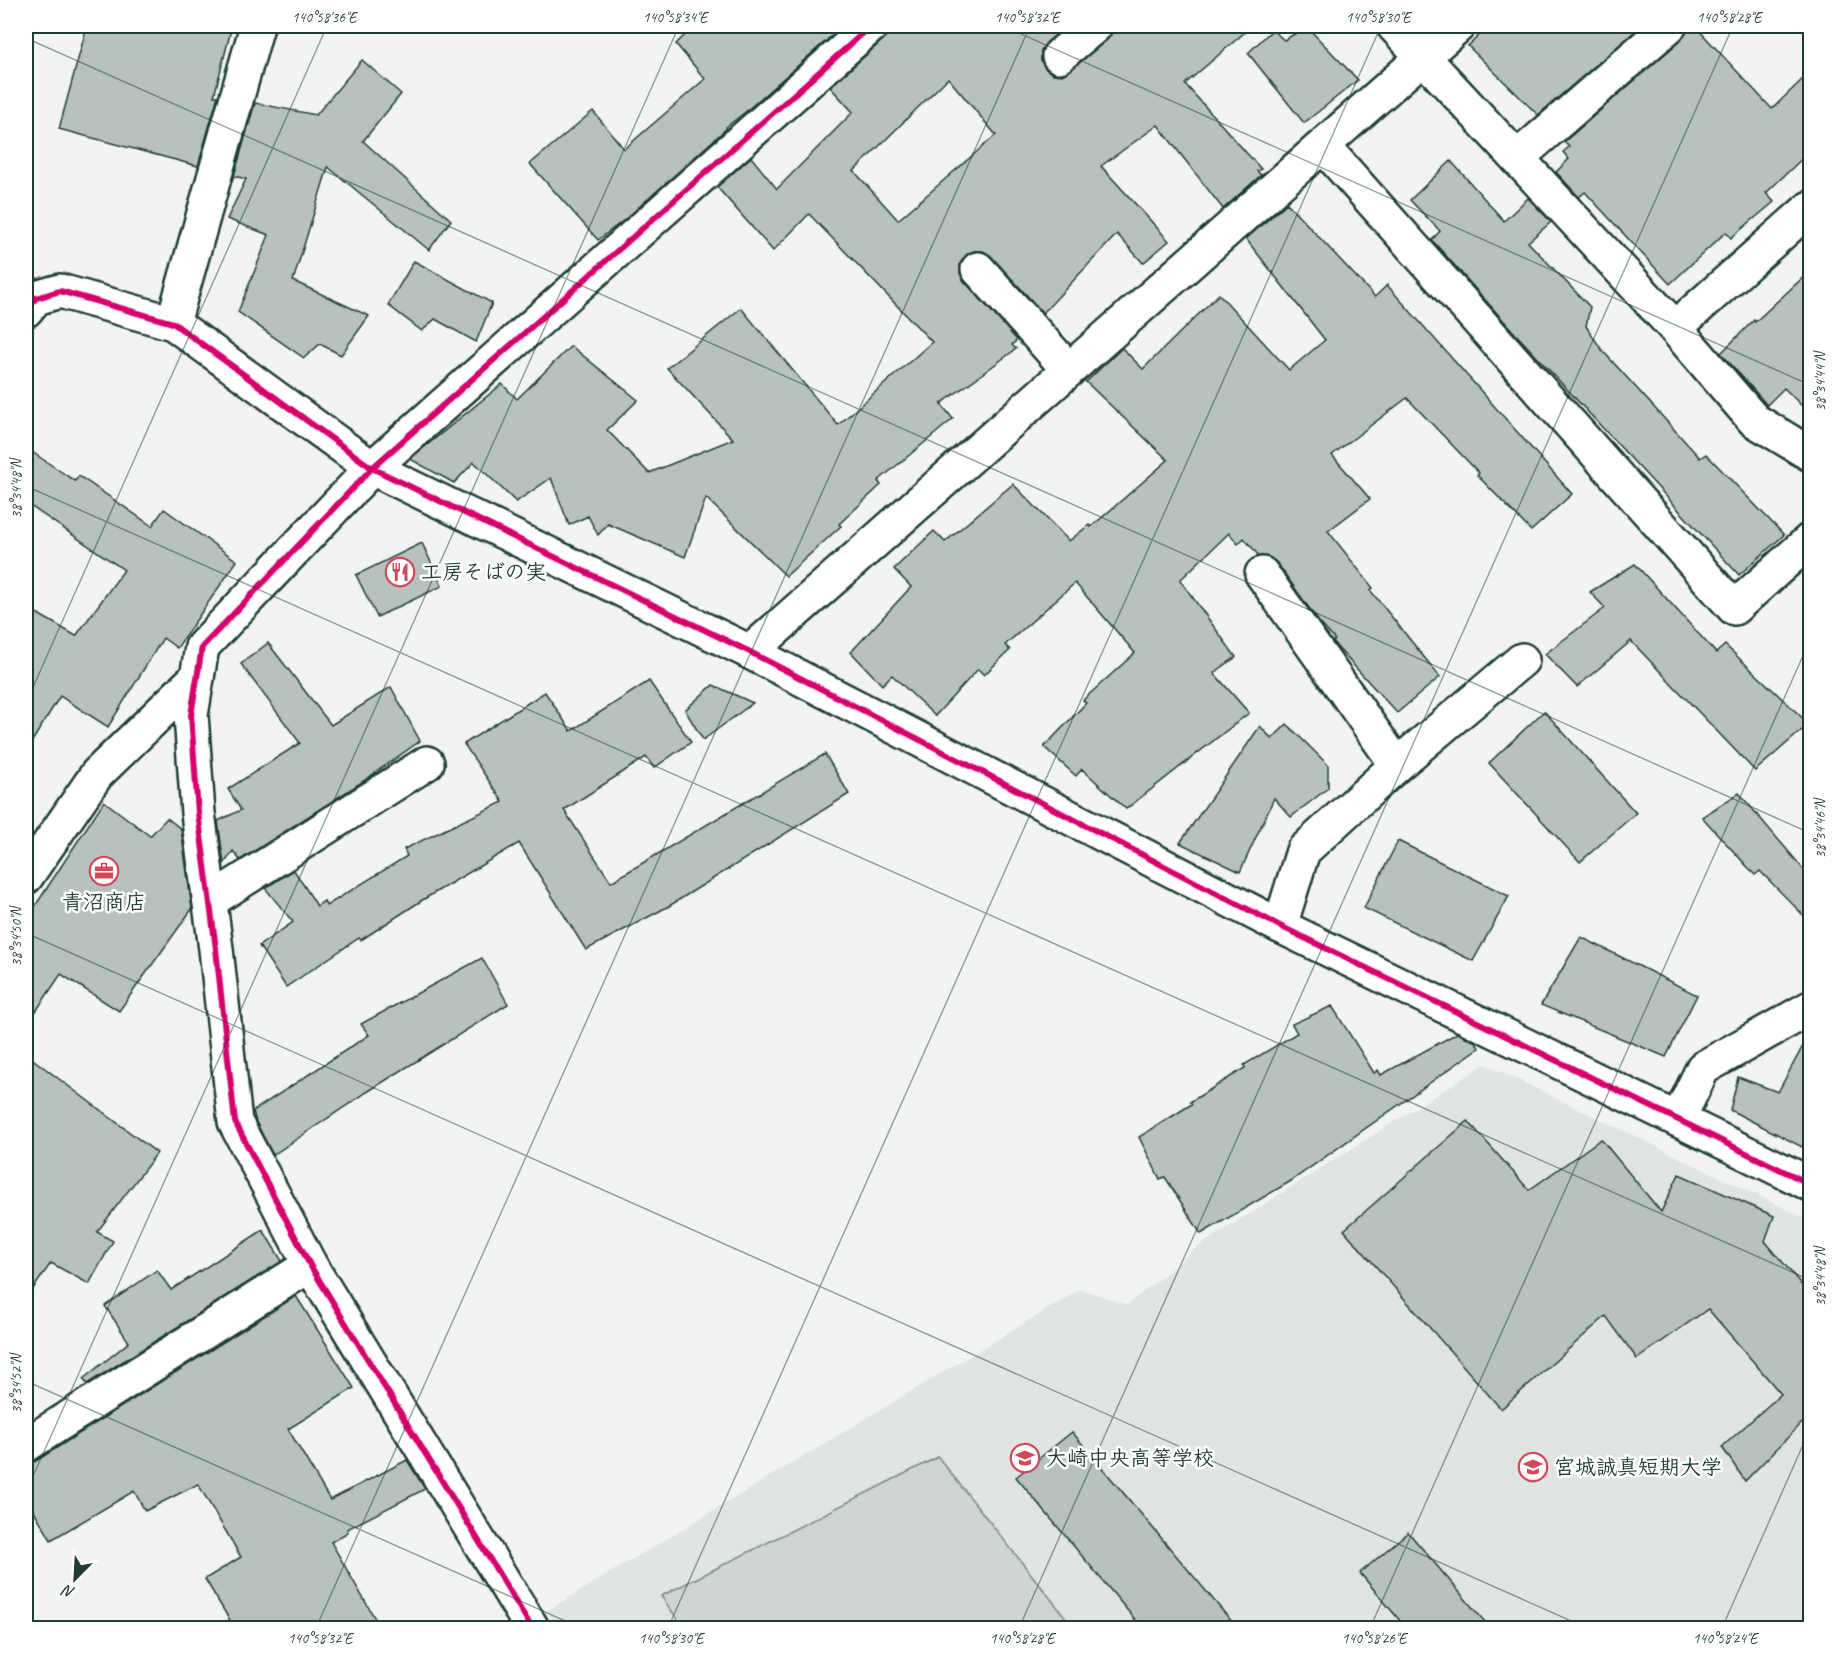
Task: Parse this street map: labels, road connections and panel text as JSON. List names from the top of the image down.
{
  "places": {
    "restaurant": ["工房そばの実"],
    "office": ["青沼商店"],
    "school or university": ["大崎中央高等学校", "宮城誠真短期大学"]
  },
  "north": "bottom left",
  "coordinates": [
    "140°58'36\"E",
    "140°58'34\"E",
    "140°58'32\"E",
    "140°58'30\"E",
    "140°58'28\"E",
    "38°34'44\"N",
    "38°34'48\"N",
    "38°34'46\"N",
    "38°34'50\"N",
    "38°34'52\"N",
    "140°58'26\"E",
    "140°58'24\"E"
  ]
}
